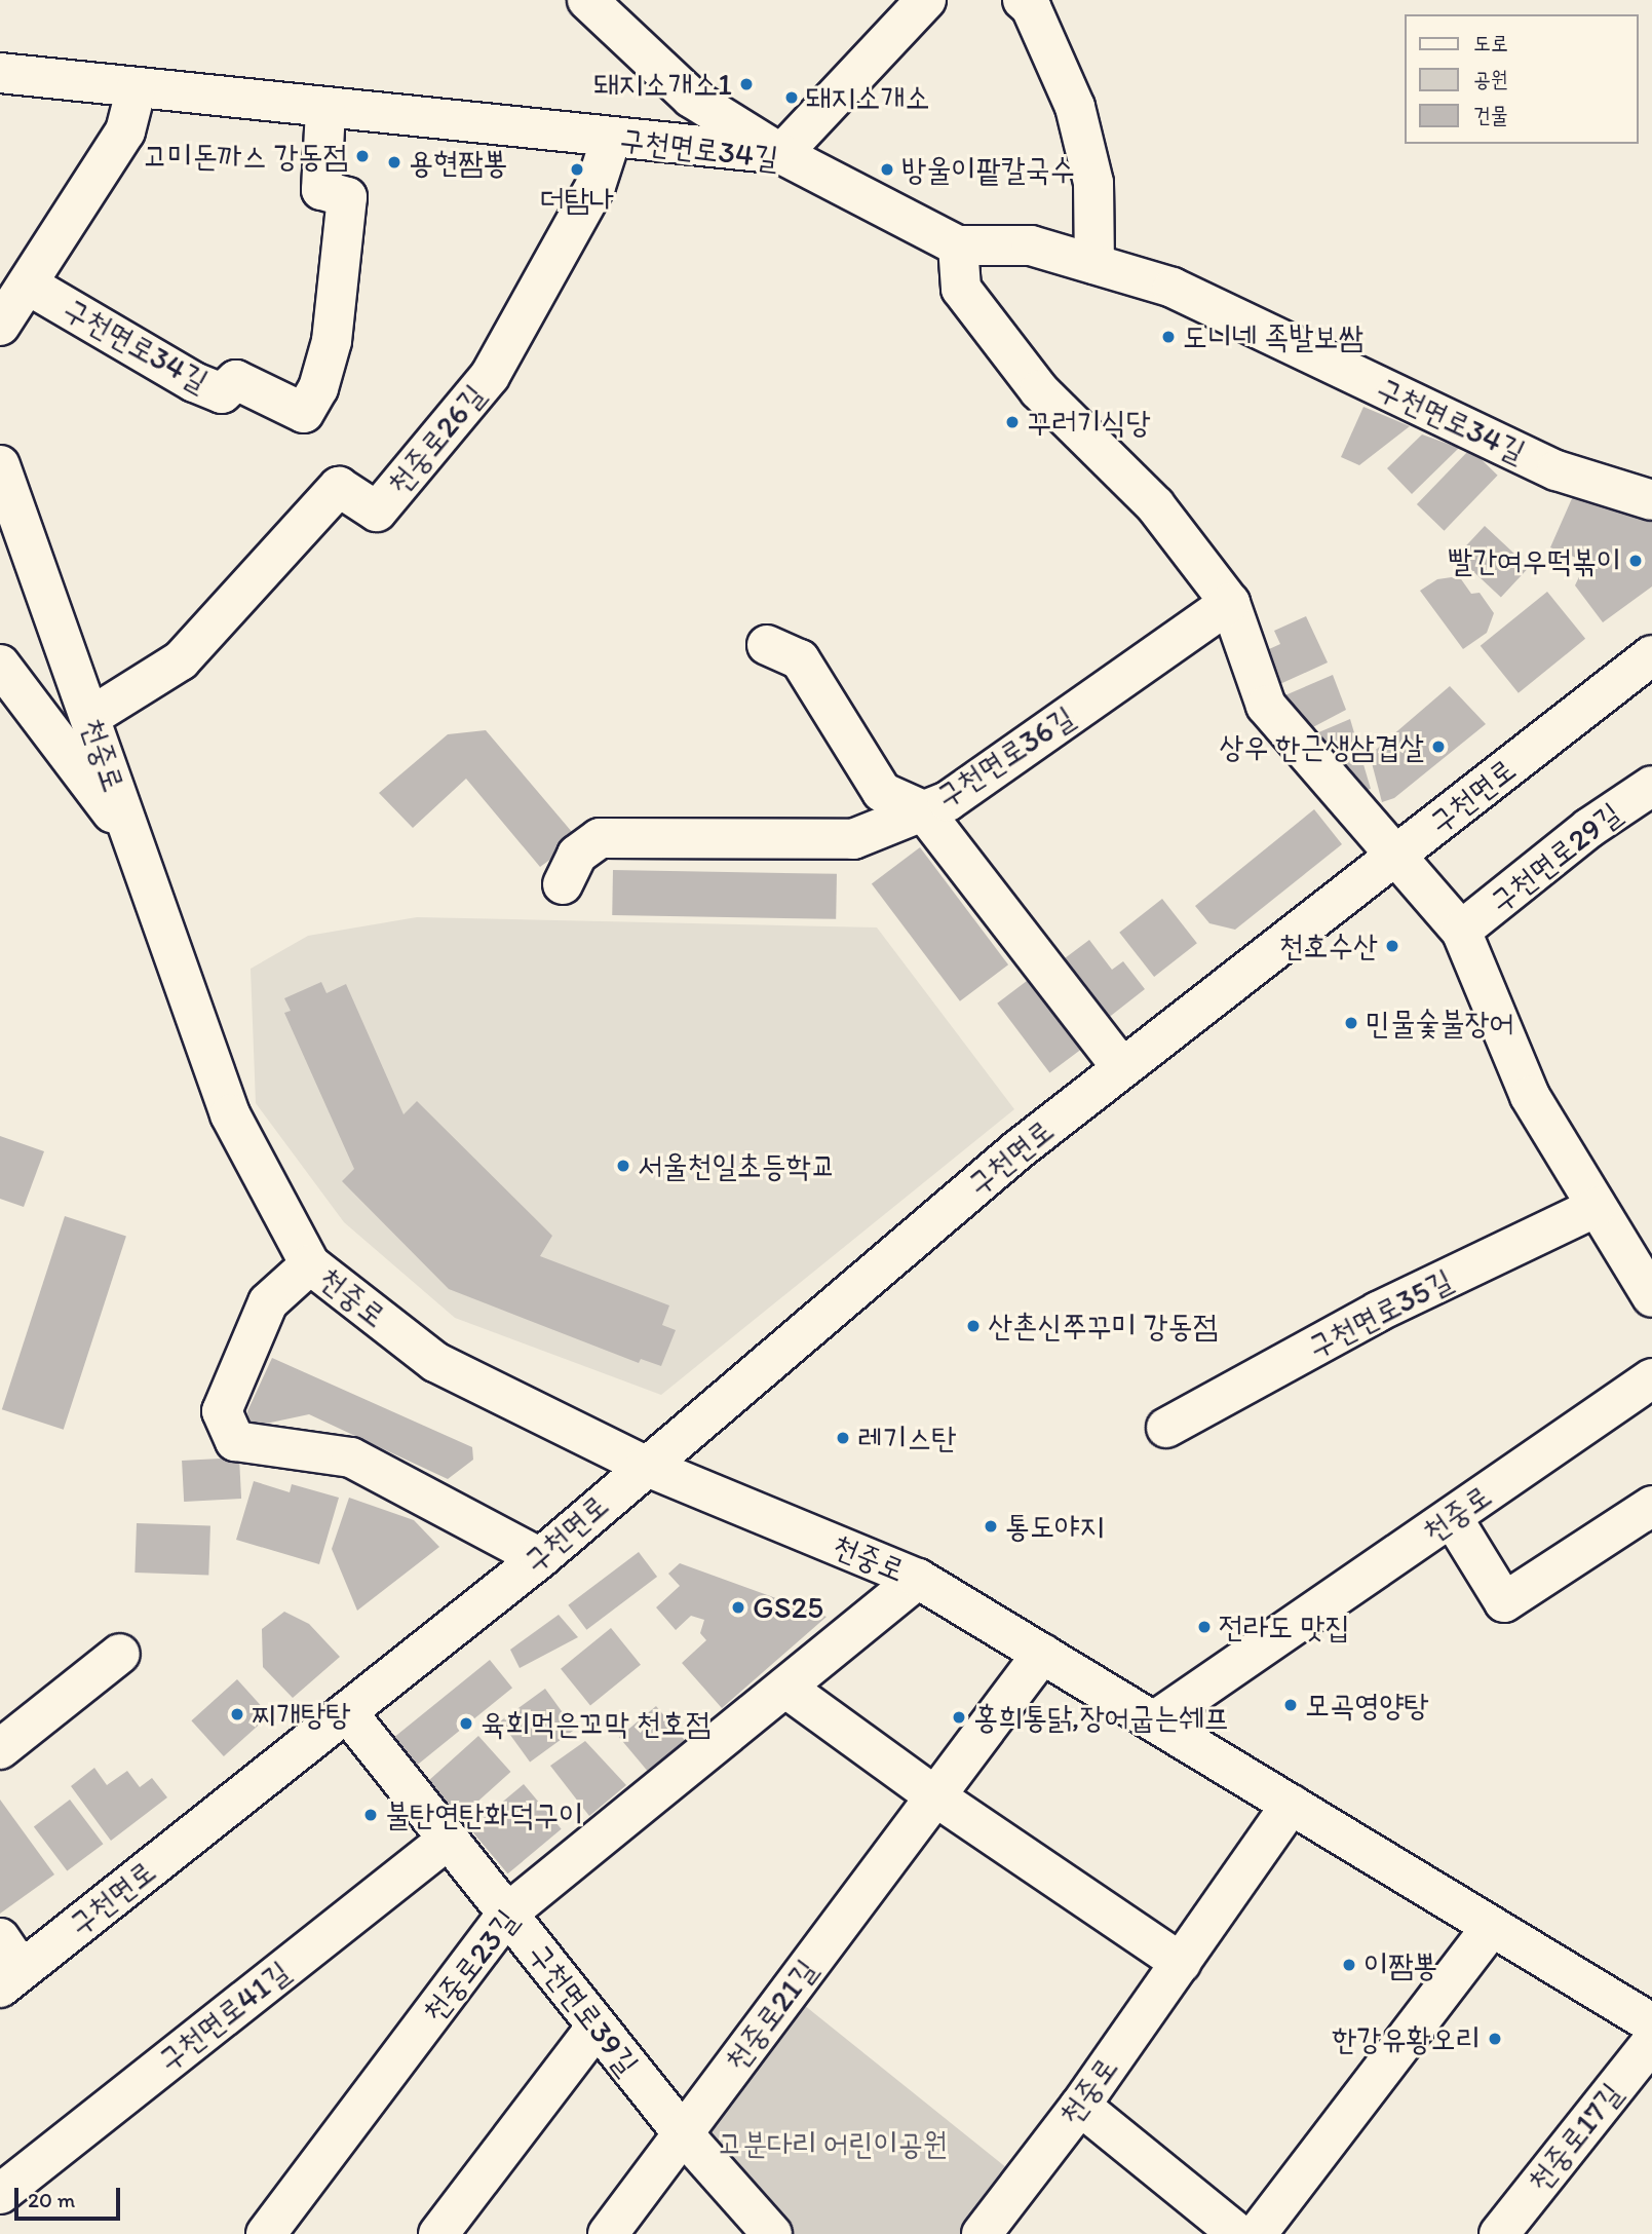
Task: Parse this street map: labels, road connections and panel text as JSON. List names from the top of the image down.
{
  "streets": {
    "street": [
      "구천면로34길",
      "천중로26길",
      "천중로",
      "구천면로36길",
      "구천면로",
      "구천면로29길",
      "구천면로35길",
      "천중로23길",
      "구천면로39길",
      "천중로21길",
      "구천면로41길",
      "천중로17길"
    ]
  },
  "crossings": [
    ["구천면로34길", "천중로26길"],
    ["천중로26길", "천중로"],
    ["천중로", "구천면로"],
    ["천중로", "천중로23길"],
    ["천중로", "천중로21길"],
    ["구천면로", "구천면로39길"],
    ["천중로23길", "구천면로39길"],
    ["구천면로39길", "천중로21길"],
    ["구천면로39길", "구천면로41길"]
  ],
  "parks": ["고분다리 어린이공원"],
  "places": [
    "돼지소개소1",
    "돼지소개소",
    "고미돈까스 강동점",
    "용현짬뽕",
    "더탐나",
    "방울이팥칼국수",
    "도니네 족발보쌈",
    "꾸러기식당",
    "빨간여우떡볶이",
    "상우 한근생삼겹살",
    "천호수산",
    "민물숯불장어",
    "서울천일초등학교",
    "산촌신쭈꾸미 강동점",
    "레기스탄",
    "통도야지",
    "GS25",
    "전라도 맛집",
    "모곡영양탕",
    "찌개탕탕",
    "홍희통닭,장어굽는쉐프",
    "육회먹은꼬막 천호점",
    "불탄연탄화덕구이",
    "이짬뽕",
    "한강유황오리"
  ],
  "legend": ["도로", "공원", "건물"],
  "scale_bar": "20 m"
}
